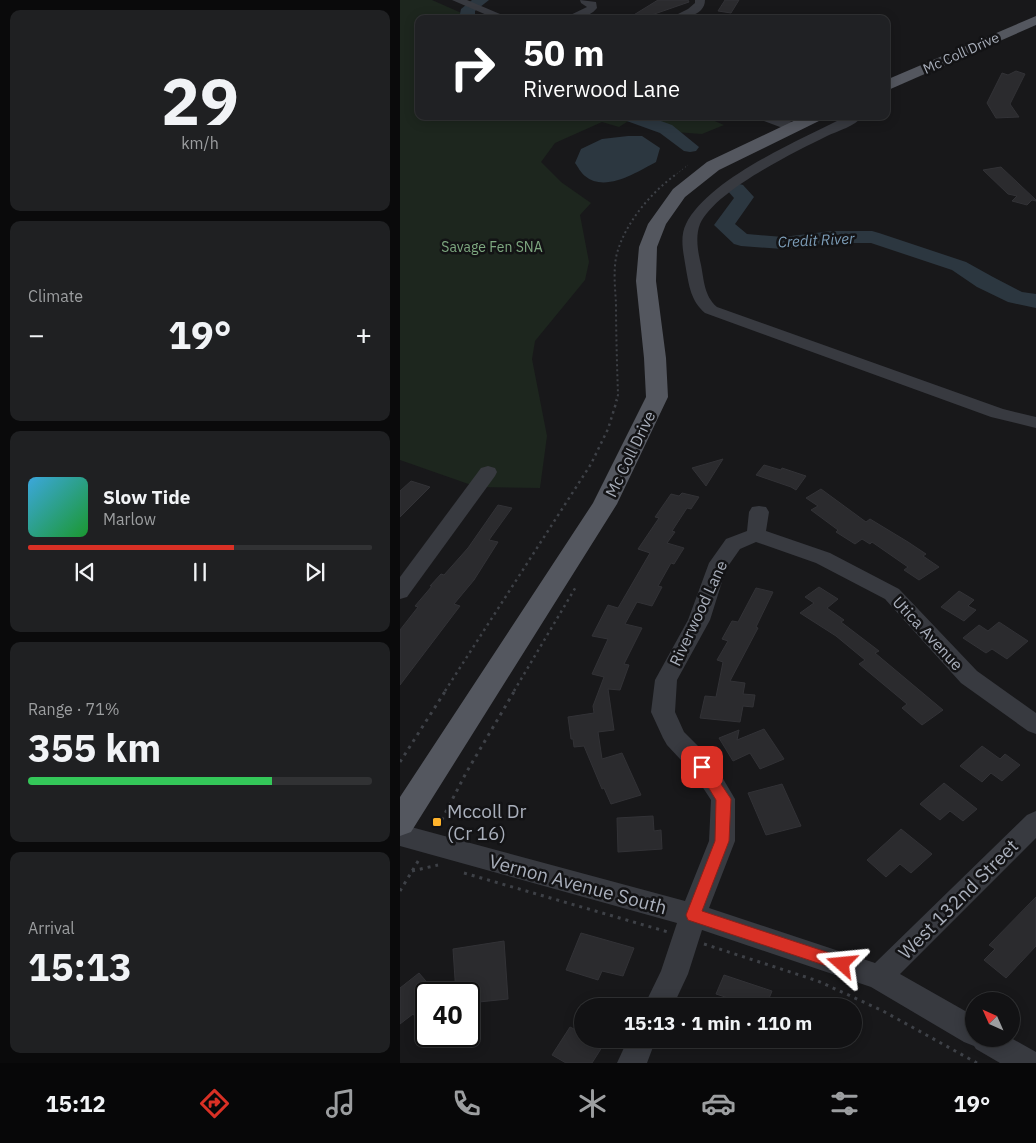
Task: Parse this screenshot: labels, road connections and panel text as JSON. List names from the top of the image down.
{
  "streets": {
    "main road": ["Mc Coll Drive"],
    "street": [
      "Riverwood Lane",
      "Utica Avenue",
      "Vernon Avenue South",
      "West 132nd Street"
    ]
  },
  "crossings": [
    ["Riverwood Lane", "Utica Avenue"],
    ["Riverwood Lane", "Vernon Avenue South"],
    ["Vernon Avenue South", "West 132nd Street"]
  ],
  "water": ["Credit River"],
  "parks": ["Savage Fen SNA"],
  "places": {
    "transit": ["Mccoll Dr (Cr 16)"]
  },
  "north": "top left",
  "page": {
    "tile": [
      ["29", "km/h"],
      "Climate",
      ["Range · 71%", "355 km"],
      ["Arrival", "15:13"]
    ],
    "turn": ["50 m", "Riverwood Lane"],
    "heat": ["−", "19°", "+"],
    "song": ["Slow Tide", "Marlow"],
    "limit": "40",
    "trip": "15:13 · 1 min · 110 m",
    "tabs": ["15:12", "19°"]
  }
}
